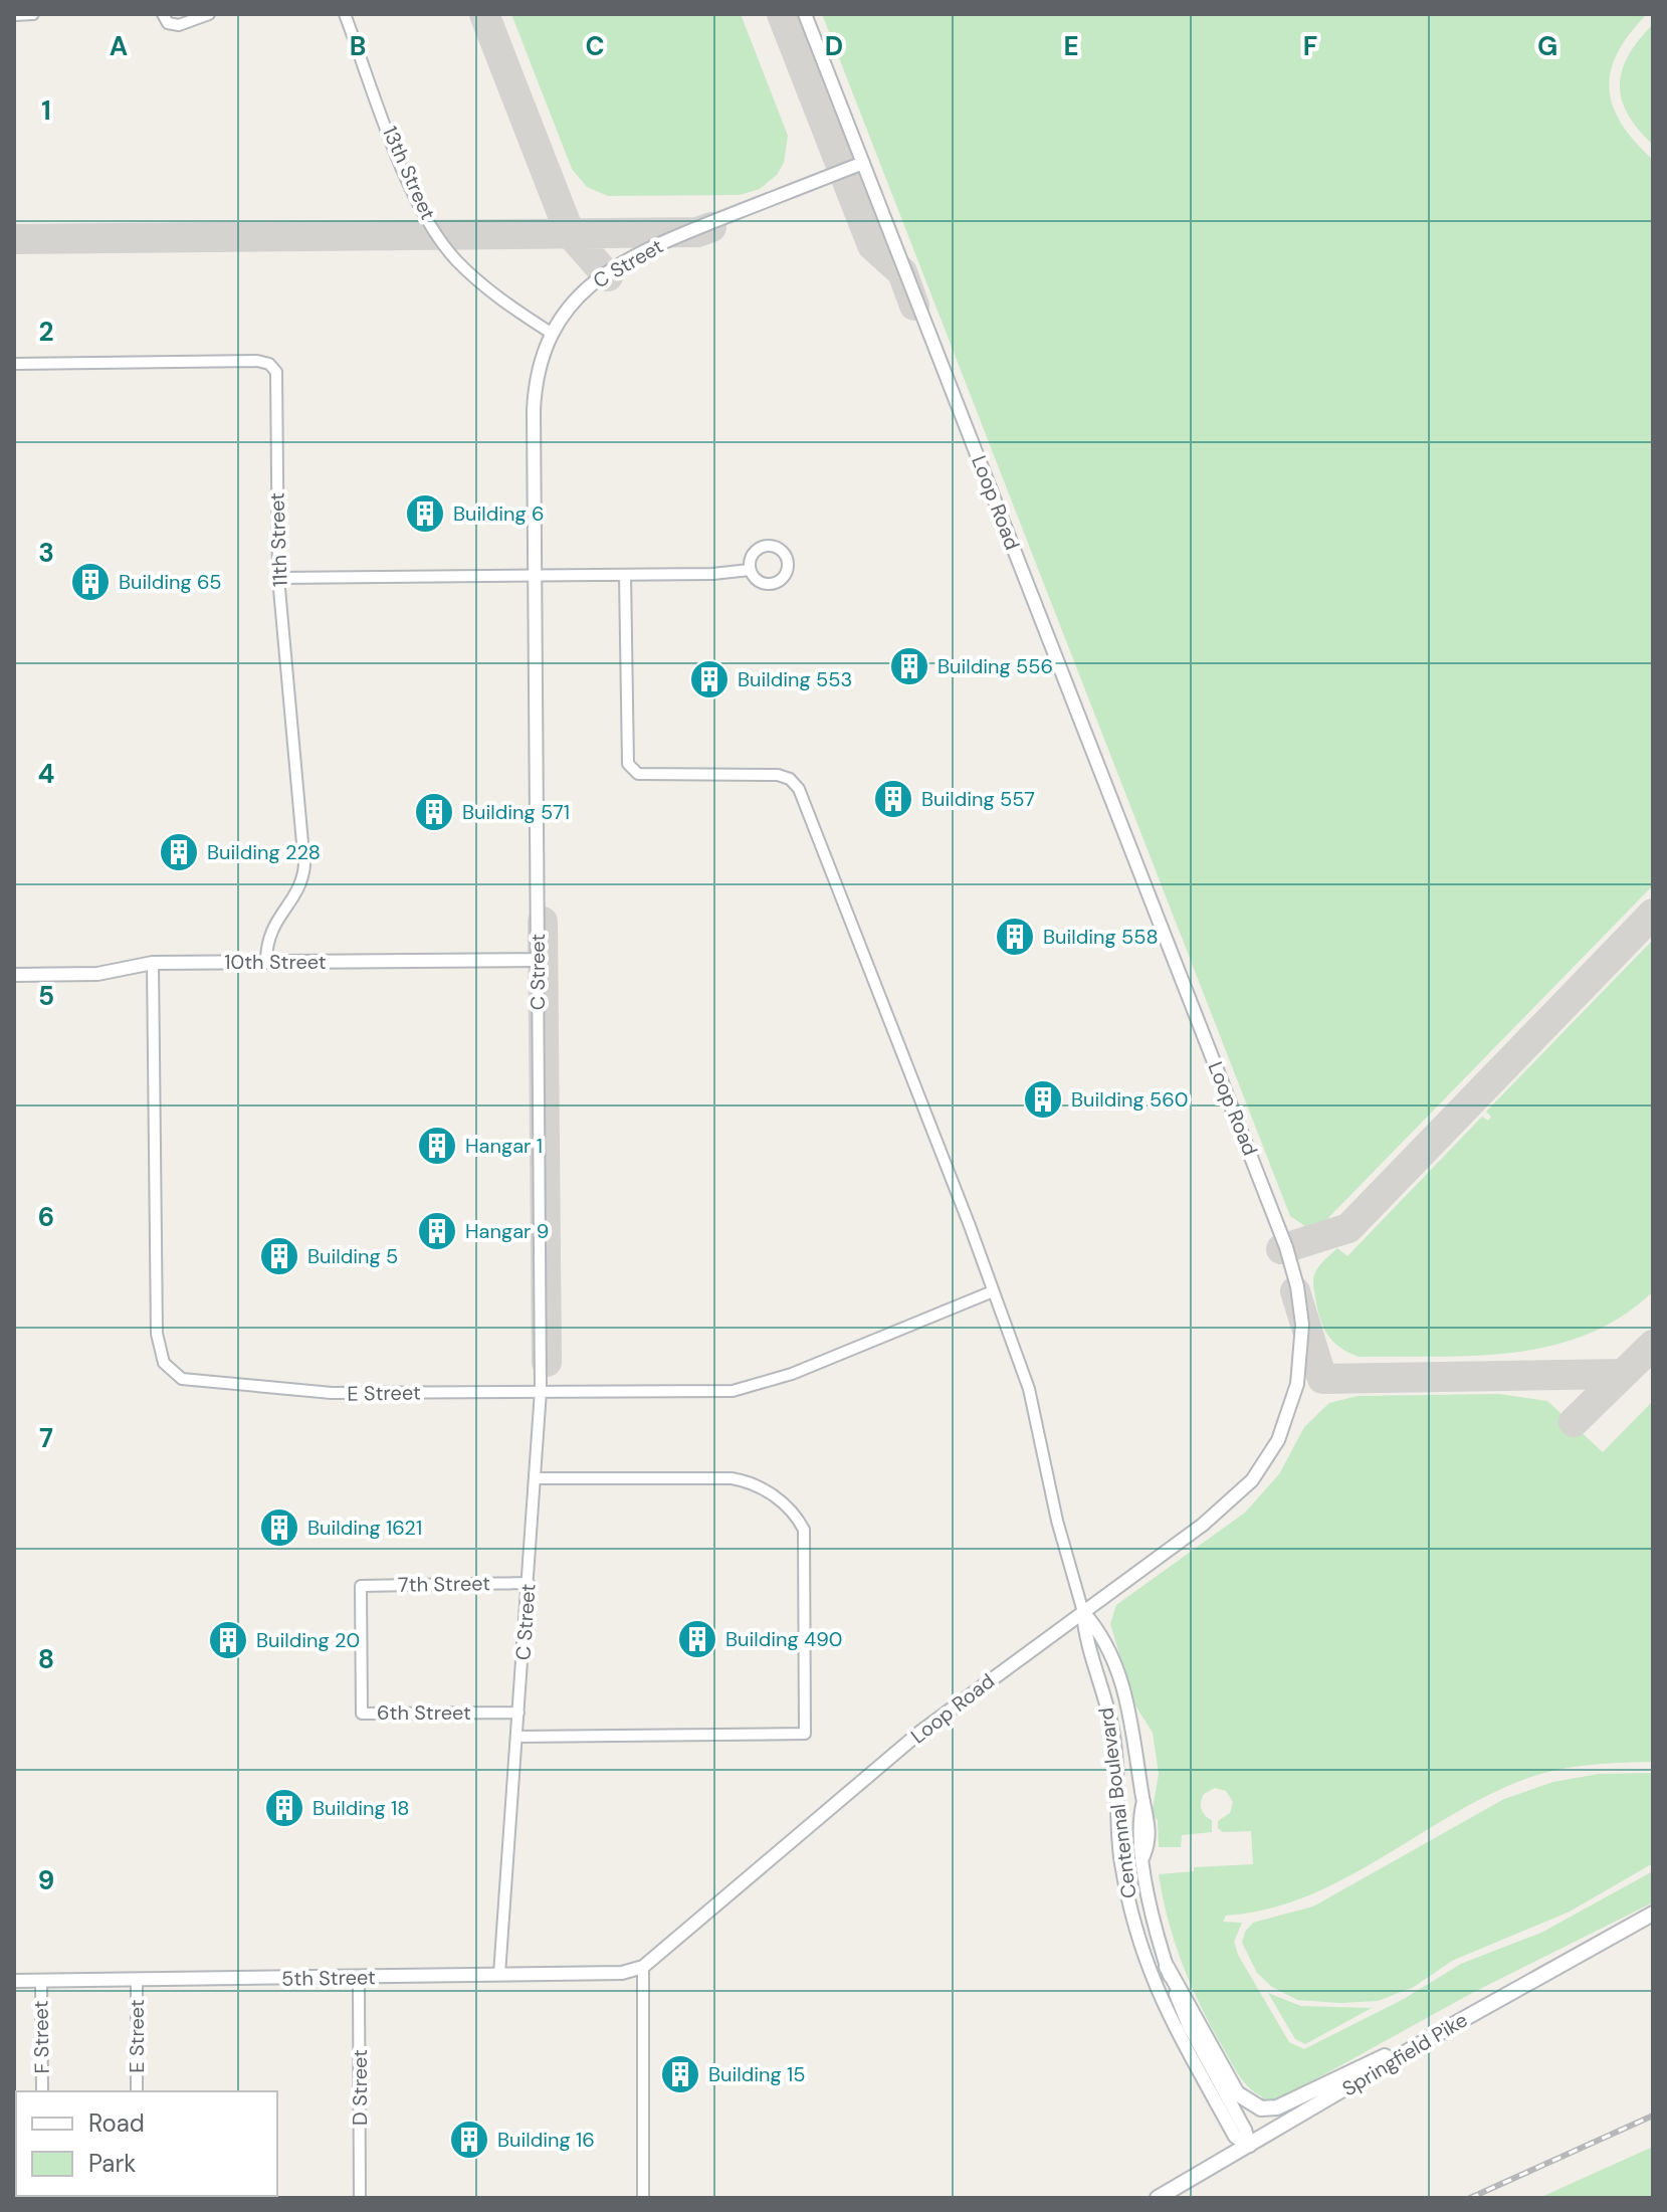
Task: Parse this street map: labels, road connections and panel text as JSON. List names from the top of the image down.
{
  "streets": {
    "main road": ["Springfield Pike"],
    "street": [
      "13th Street",
      "C Street",
      "Loop Road",
      "11th Street",
      "10th Street",
      "E Street",
      "7th Street",
      "6th Street",
      "Centennal Boulevard",
      "5th Street",
      "F Street",
      "D Street"
    ]
  },
  "crossings": [
    ["13th Street", "C Street"],
    ["C Street", "Loop Road"],
    ["C Street", "10th Street"],
    ["C Street", "E Street"],
    ["C Street", "7th Street"],
    ["C Street", "6th Street"],
    ["C Street", "5th Street"],
    ["Loop Road", "Centennal Boulevard"],
    ["Loop Road", "5th Street"],
    ["11th Street", "10th Street"],
    ["10th Street", "E Street"],
    ["E Street", "5th Street"],
    ["7th Street", "6th Street"],
    ["Centennal Boulevard", "Springfield Pike"],
    ["5th Street", "F Street"],
    ["5th Street", "D Street"]
  ],
  "places": {
    "building": [
      "Building 6",
      "Building 65",
      "Building 556",
      "Building 553",
      "Building 557",
      "Building 571",
      "Building 228",
      "Building 558",
      "Building 560",
      "Hangar 1",
      "Hangar 9",
      "Building 5",
      "Building 1621",
      "Building 490",
      "Building 20",
      "Building 18",
      "Building 15",
      "Building 16"
    ]
  },
  "legend": ["Road", "Park"],
  "grid": {
    "columns": [
      "A",
      "B",
      "C",
      "D",
      "E",
      "F",
      "G"
    ],
    "rows": [
      "1",
      "2",
      "3",
      "4",
      "5",
      "6",
      "7",
      "8",
      "9"
    ]
  }
}
